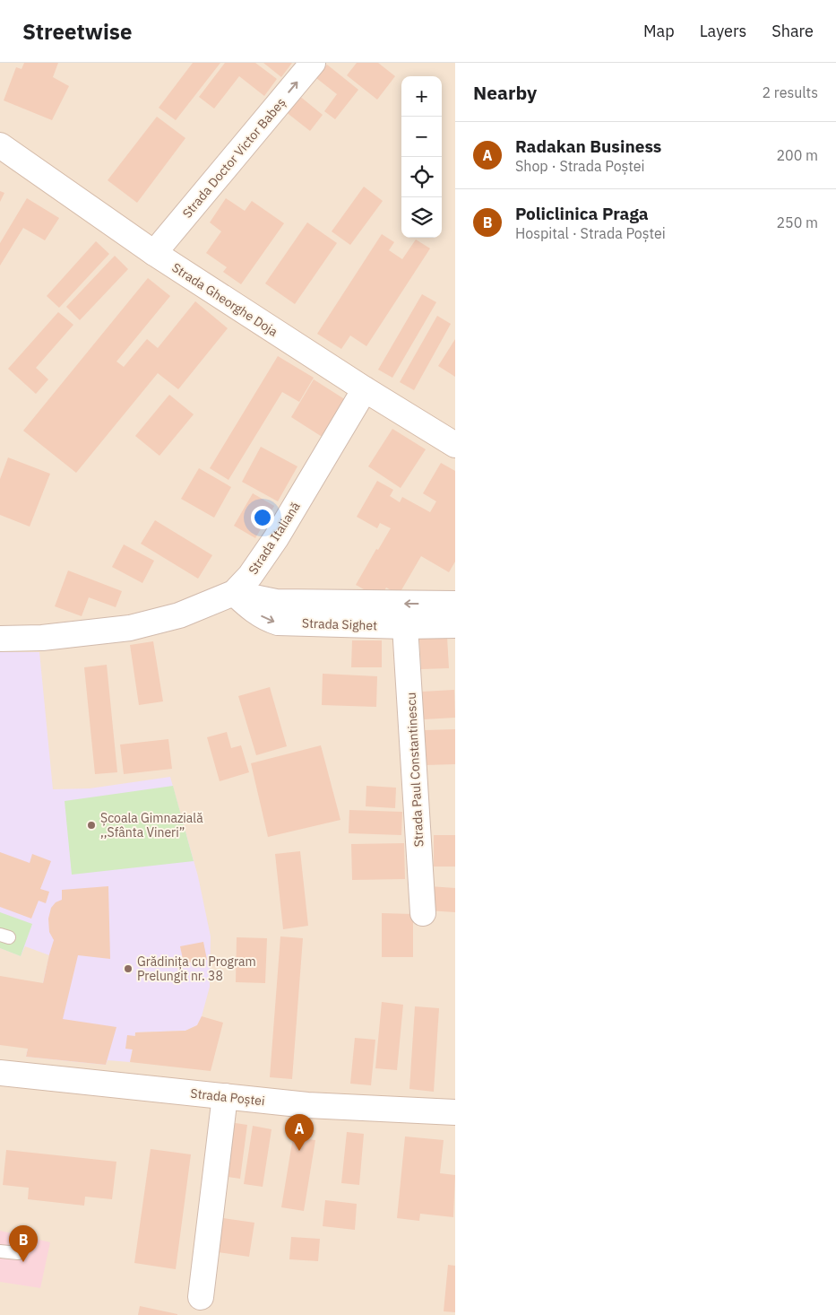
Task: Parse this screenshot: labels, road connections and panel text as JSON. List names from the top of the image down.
{
  "streets": {
    "street": [
      "Strada Doctor Victor Babeș",
      "Strada Gheorghe Doja",
      "Strada Italiană",
      "Strada Sighet",
      "Strada Paul Constantinescu",
      "Strada Poștei"
    ]
  },
  "crossings": [
    ["Strada Doctor Victor Babeș", "Strada Gheorghe Doja"],
    ["Strada Gheorghe Doja", "Strada Italiană"],
    ["Strada Italiană", "Strada Sighet"],
    ["Strada Sighet", "Strada Paul Constantinescu"]
  ],
  "one_way": ["Strada Doctor Victor Babeș"],
  "places": ["Școala Gimnazială ,,Sfânta Vineri”", "Grădinița cu Program Prelungit nr. 38"],
  "page": {
    "header": "Streetwise",
    "nav": ["Map", "Layers", "Share"],
    "heading": ["Nearby", "2 results"],
    "map_buttons": ["+", "−"],
    "list": [
      {
        "mark": "A",
        "name": "Radakan Business",
        "note": "Shop · Strada Poștei",
        "value": "200 m"
      },
      {
        "mark": "B",
        "name": "Policlinica Praga",
        "note": "Hospital · Strada Poștei",
        "value": "250 m"
      }
    ],
    "pins": ["A", "B"]
  }
}
